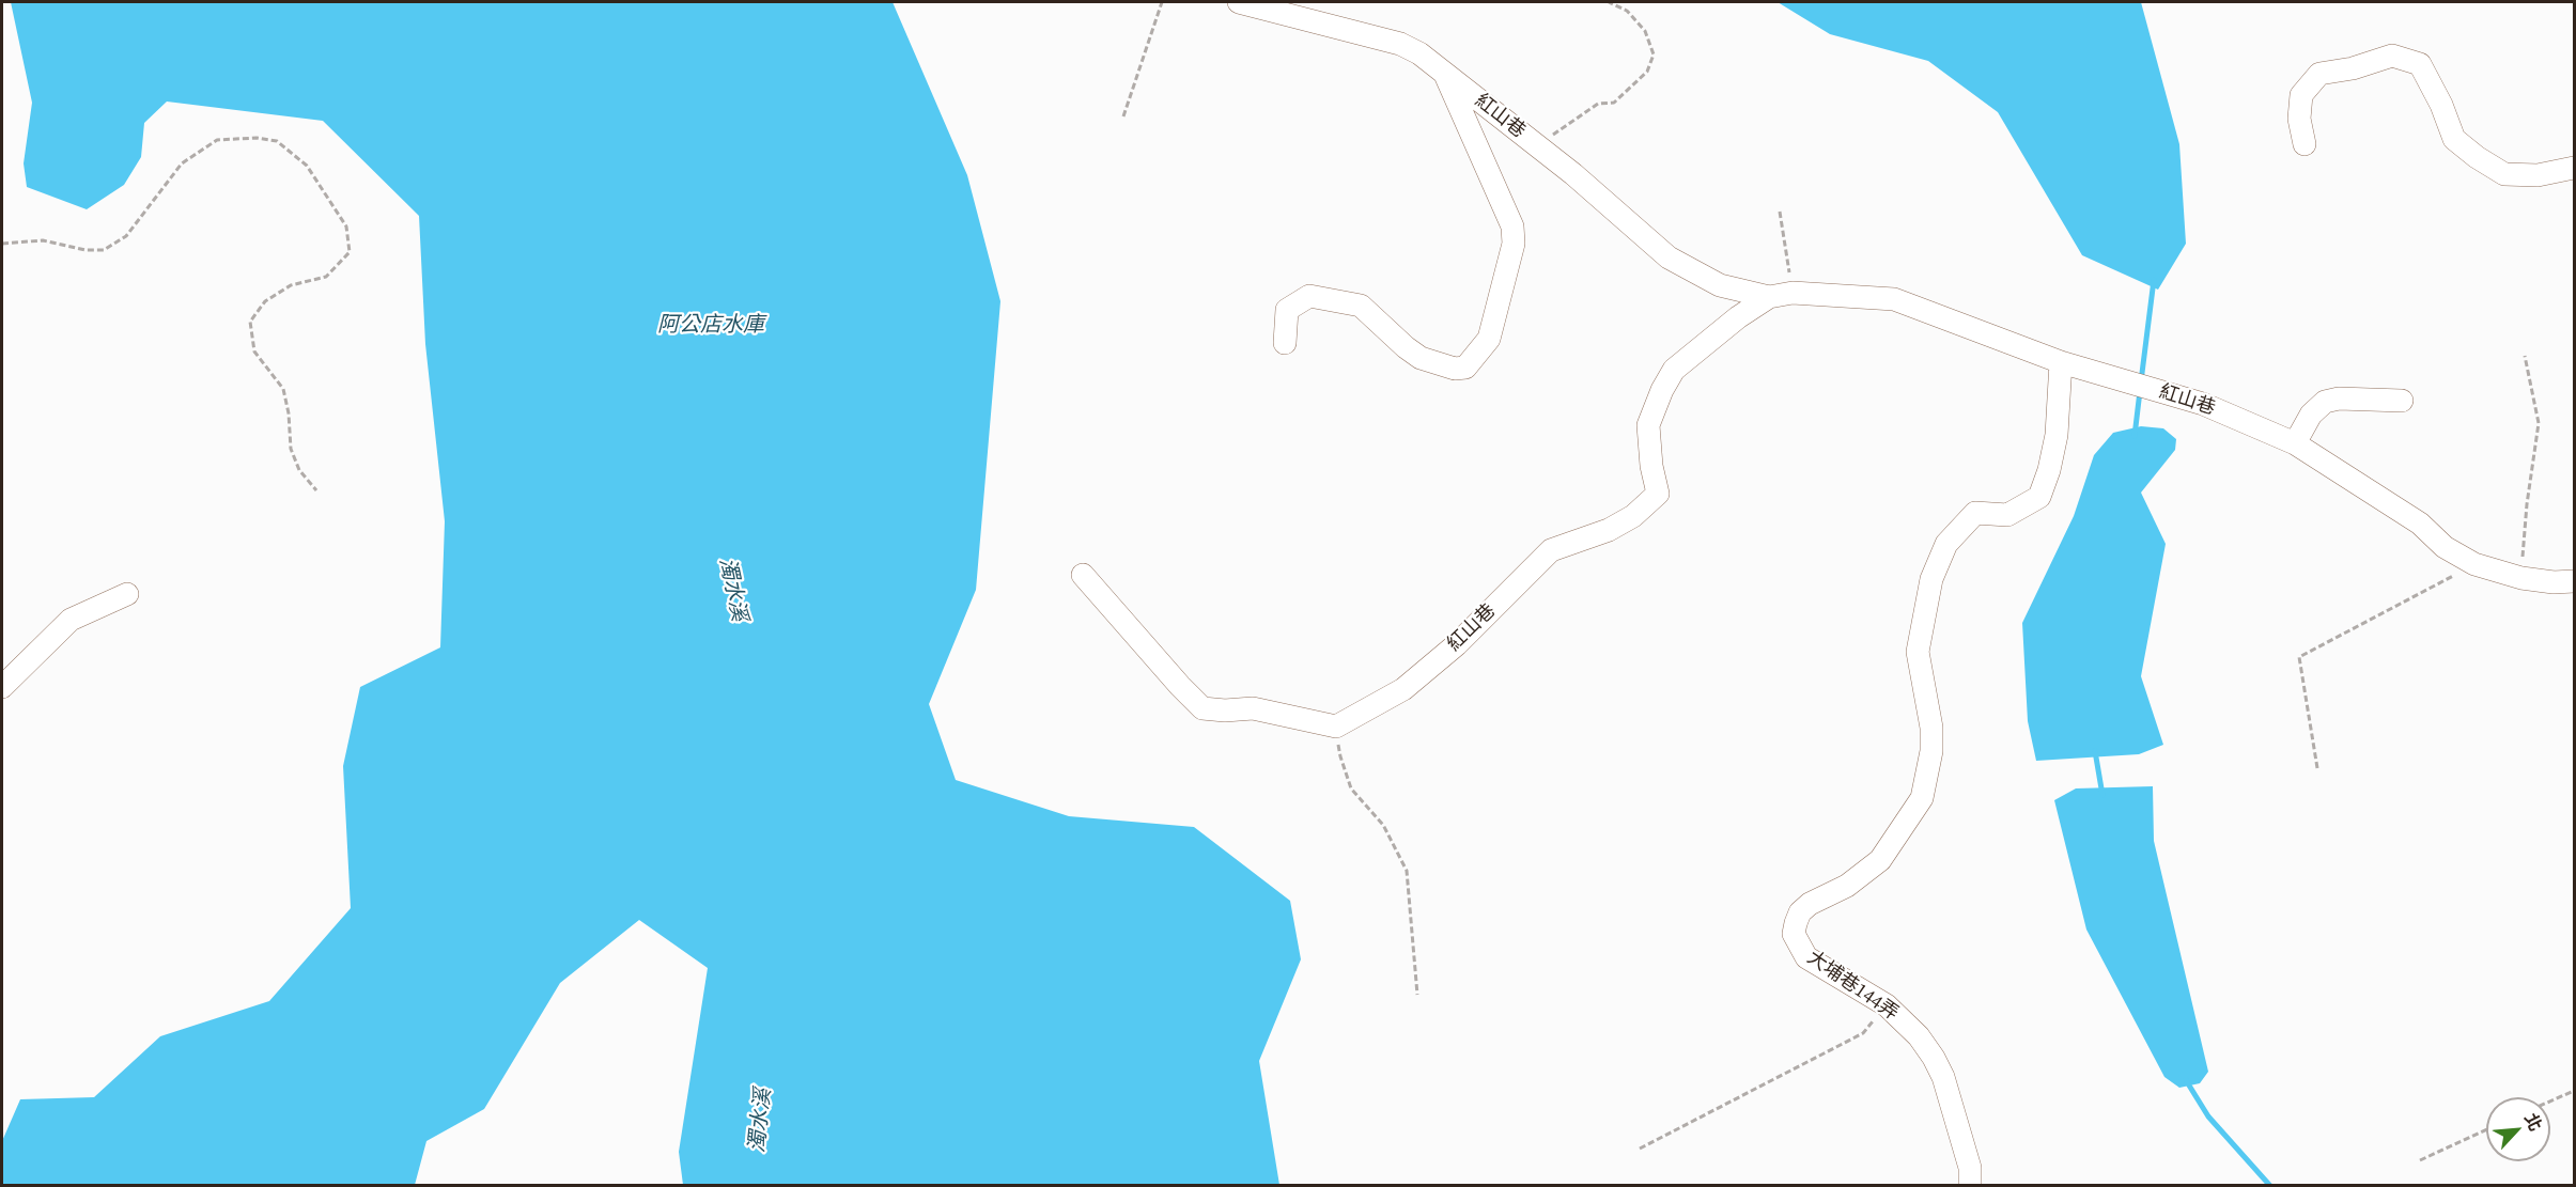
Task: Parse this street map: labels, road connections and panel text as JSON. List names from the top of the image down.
{
  "streets": {
    "street": ["紅山巷", "大埔巷144弄"]
  },
  "crossings": [
    ["紅山巷", "大埔巷144弄"]
  ],
  "water": ["阿公店水庫", "濁水溪"],
  "north": "top right"
}
